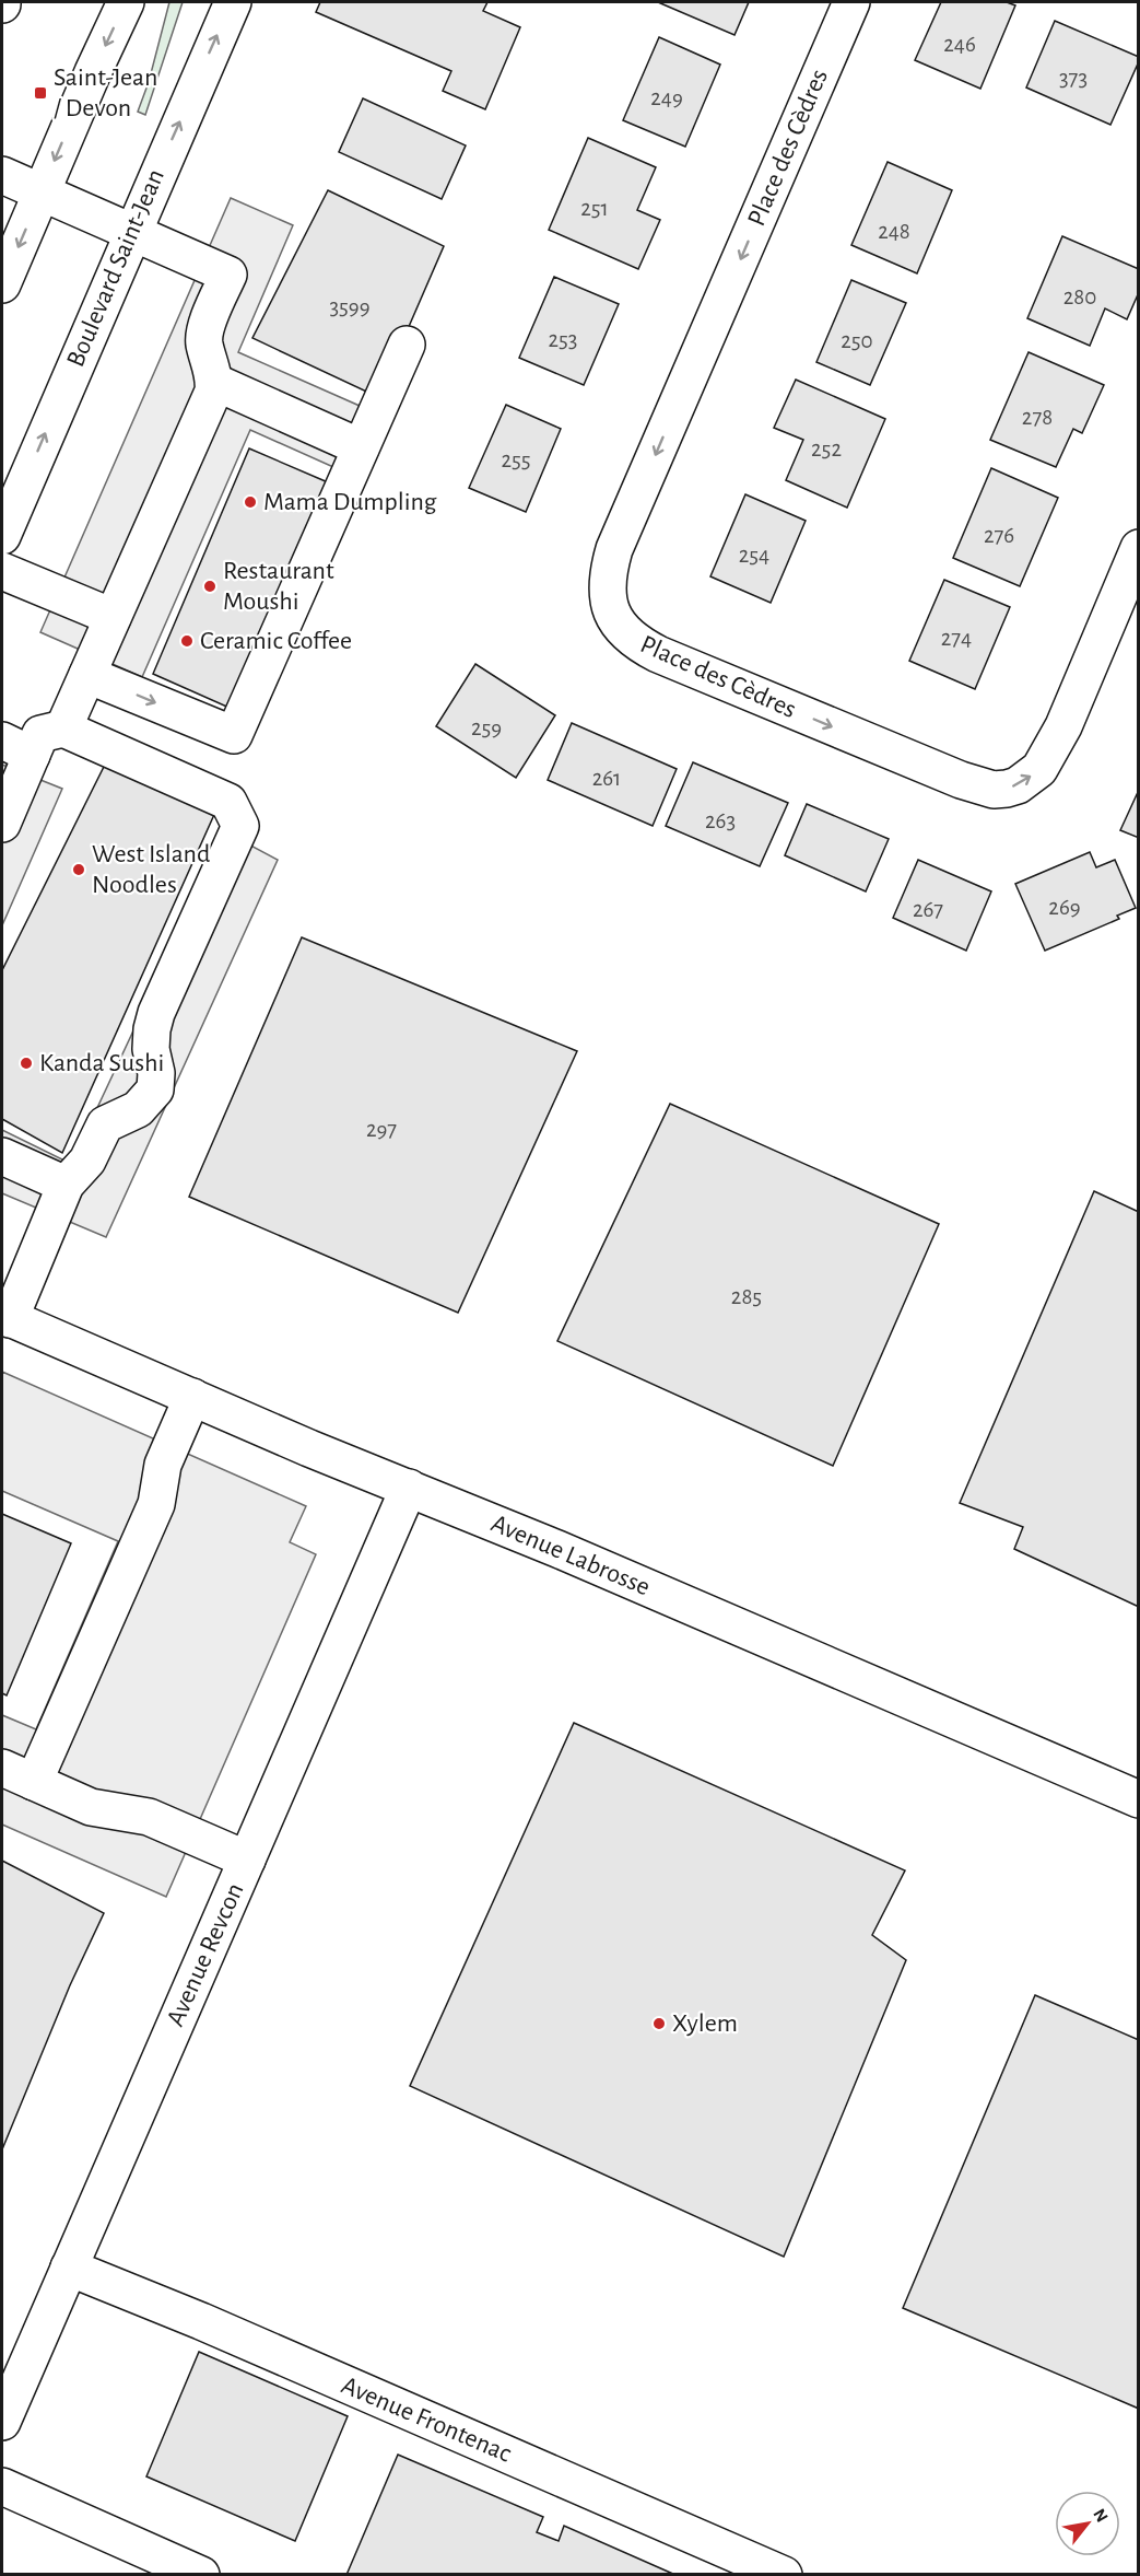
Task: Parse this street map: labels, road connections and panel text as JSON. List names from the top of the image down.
{
  "streets": {
    "street": [
      "Place des Cèdres",
      "Boulevard Saint-Jean",
      "Avenue Labrosse",
      "Avenue Revcon",
      "Avenue Frontenac"
    ]
  },
  "crossings": [
    ["Avenue Labrosse", "Avenue Revcon"],
    ["Avenue Revcon", "Avenue Frontenac"]
  ],
  "places": {
    "transit": ["Saint-Jean / Devon"],
    "other": [
      "Mama Dumpling",
      "Restaurant Moushi",
      "Ceramic Coffee",
      "West Island Noodles",
      "Kanda Sushi",
      "Xylem"
    ]
  },
  "house_numbers": [
    "246",
    "373",
    "249",
    "251",
    "248",
    "280",
    "3599",
    "253",
    "250",
    "278",
    "252",
    "255",
    "276",
    "254",
    "274",
    "259",
    "261",
    "263",
    "269",
    "267",
    "297",
    "285"
  ],
  "north": "top right"
}
